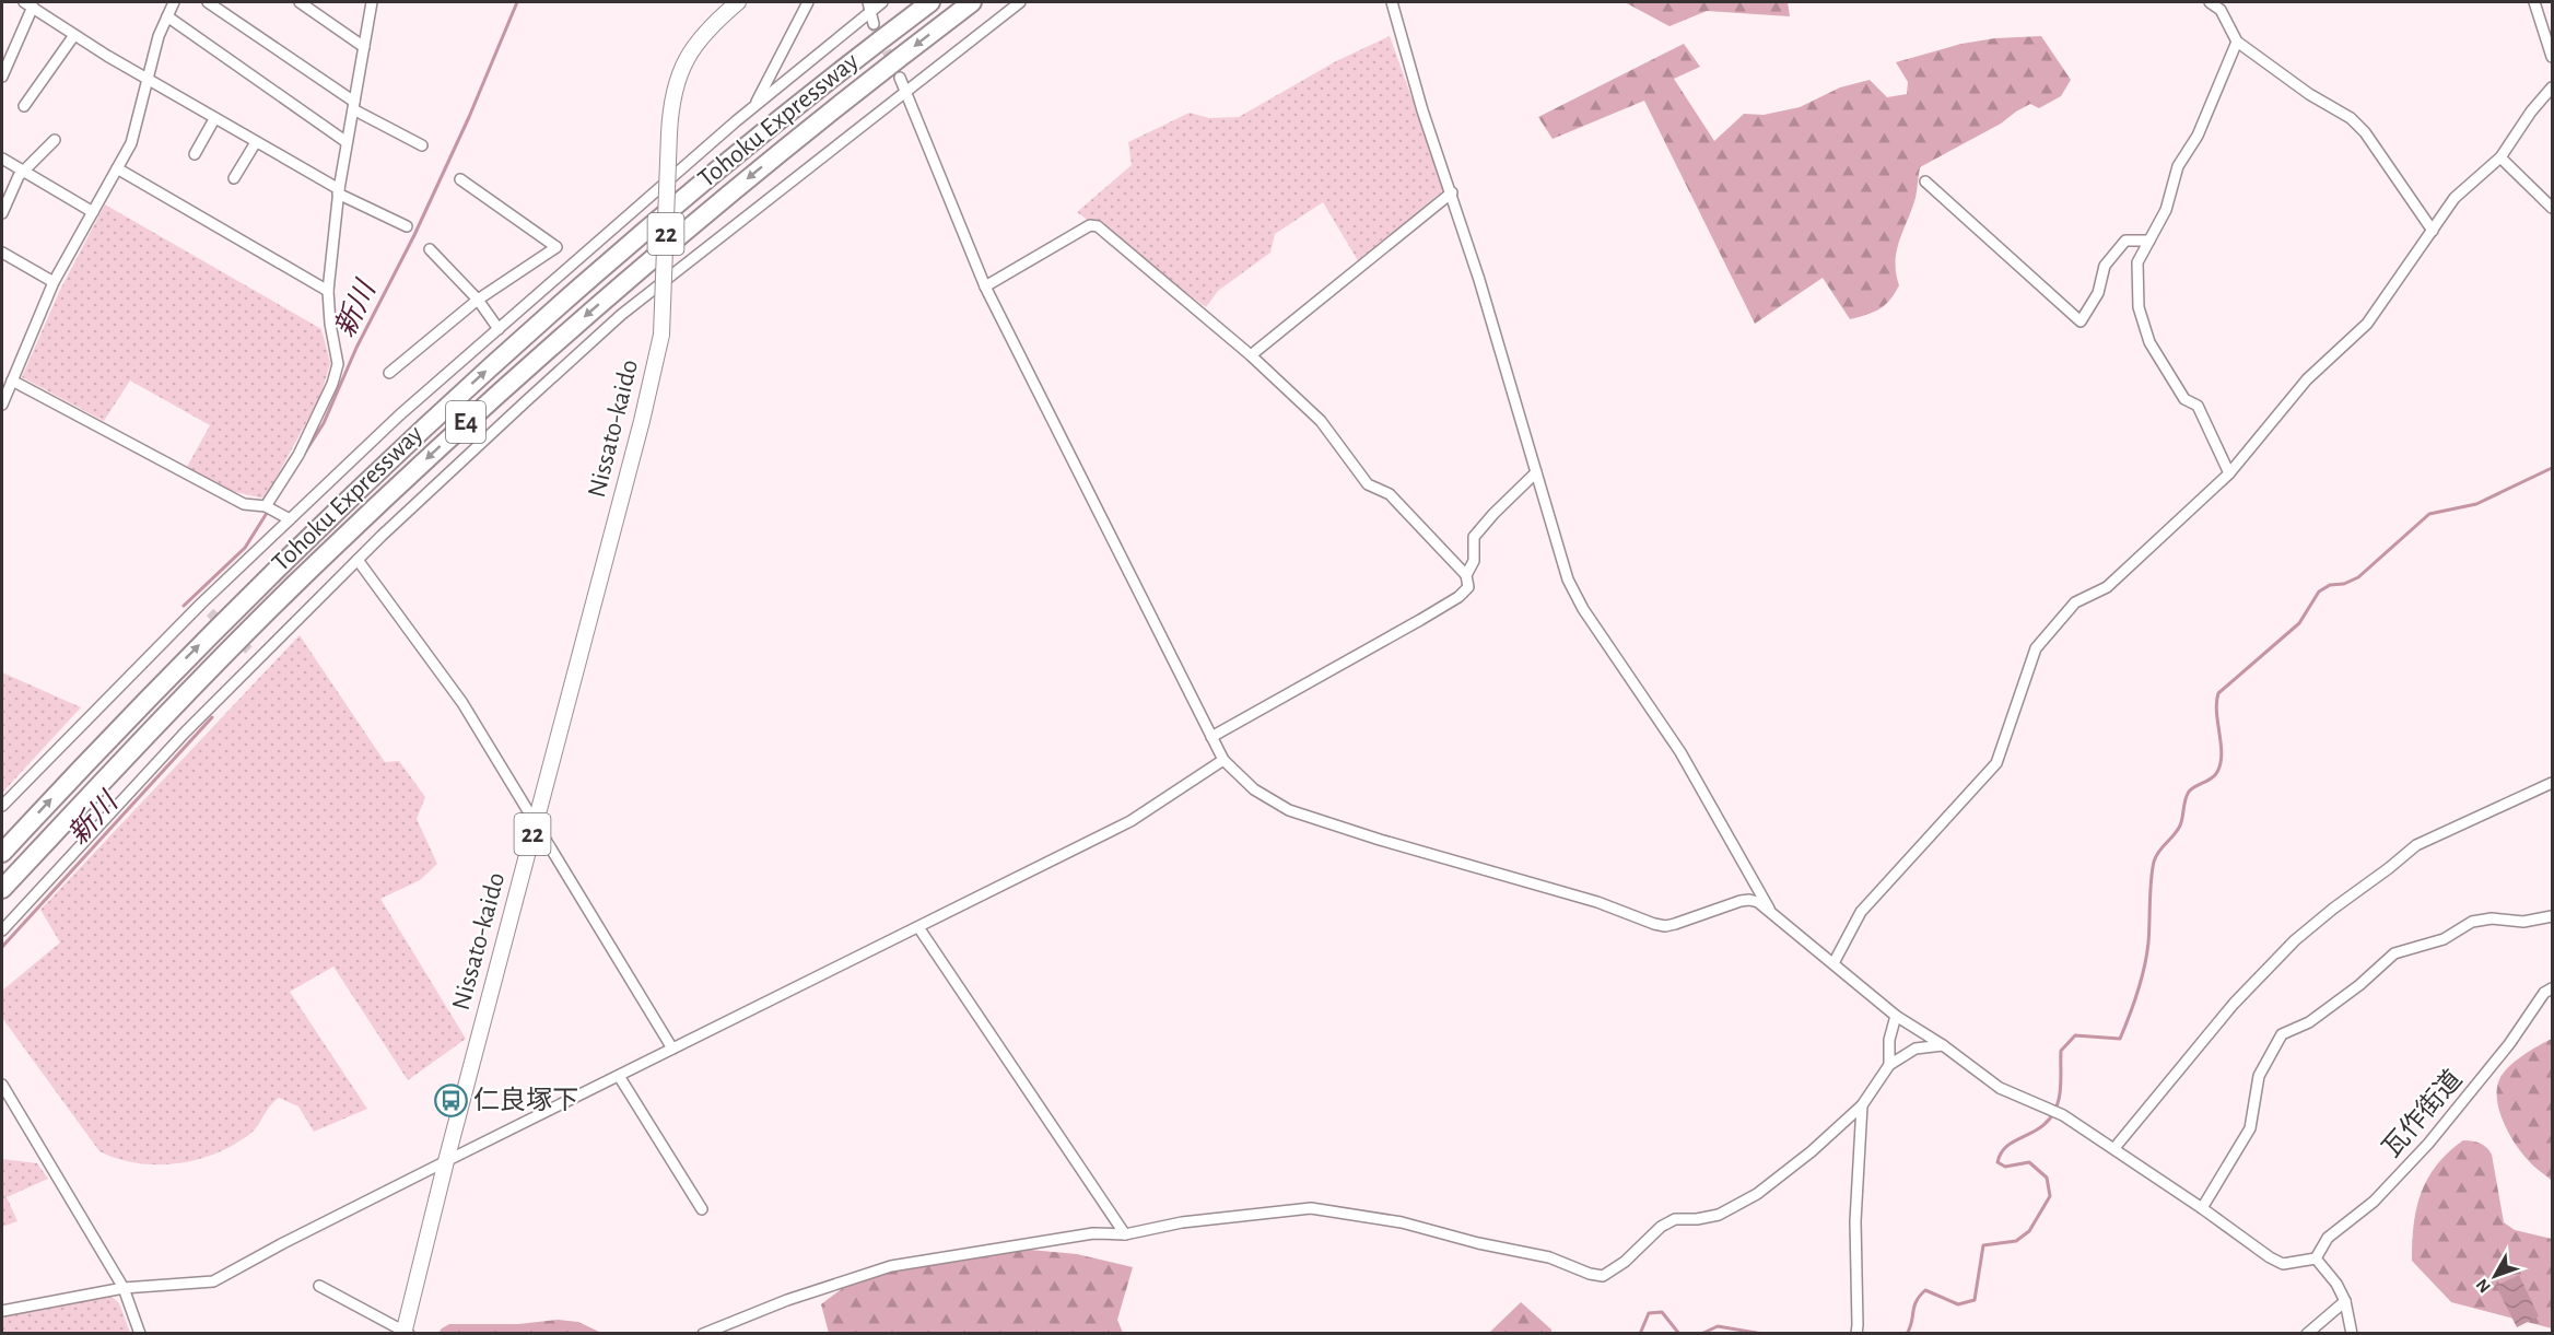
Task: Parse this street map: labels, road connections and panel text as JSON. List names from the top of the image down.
{
  "streets": {
    "highway": ["Tohoku Expressway", "E4"],
    "main road": ["22", "Nissato-kaido"],
    "street": ["瓦作街道"]
  },
  "water": ["新川"],
  "places": {
    "bus stop": ["仁良塚下"]
  },
  "north": "bottom left"
}
